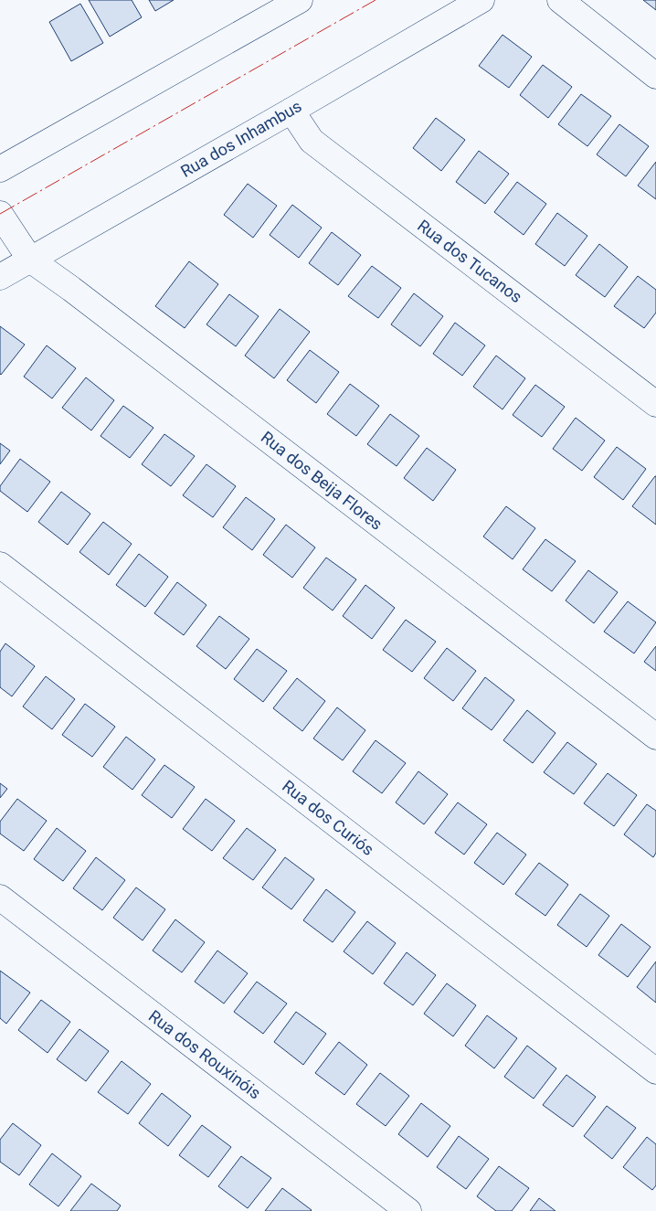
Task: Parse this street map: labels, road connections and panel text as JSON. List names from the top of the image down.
{
  "streets": {
    "street": [
      "Rua dos Inhambus",
      "Rua dos Tucanos",
      "Rua dos Beija Flores",
      "Rua dos Curiós",
      "Rua dos Rouxinóis"
    ]
  },
  "crossings": [
    ["Rua dos Inhambus", "Rua dos Tucanos"],
    ["Rua dos Inhambus", "Rua dos Beija Flores"]
  ]
}
